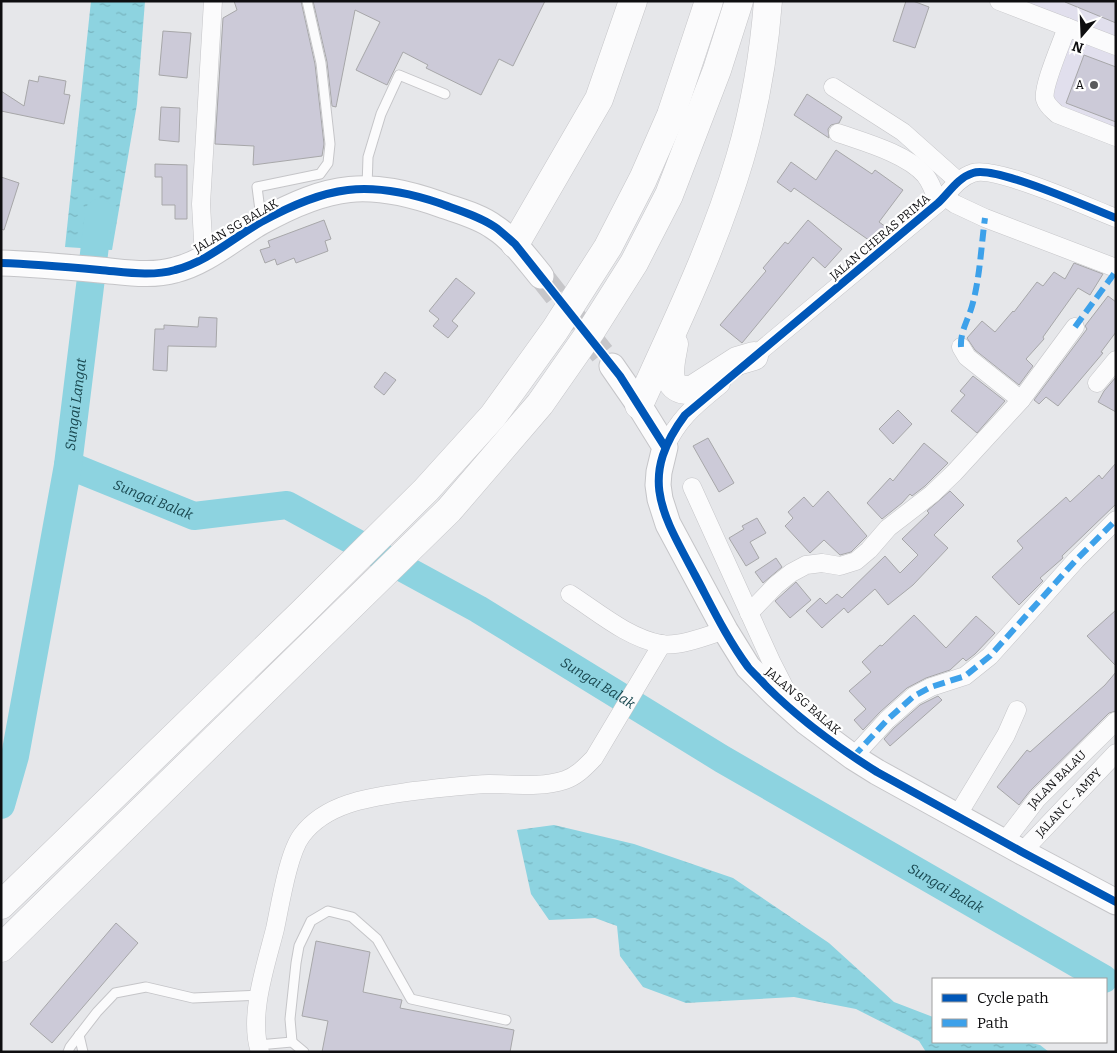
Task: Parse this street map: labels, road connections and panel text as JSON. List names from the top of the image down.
{
  "streets": {
    "street": [
      "JALAN SG BALAK",
      "JALAN CHERAS PRIMA",
      "JALAN BALAU",
      "JALAN C - AMPY"
    ]
  },
  "crossings": [
    ["JALAN SG BALAK", "JALAN CHERAS PRIMA"],
    ["JALAN SG BALAK", "JALAN BALAU"],
    ["JALAN SG BALAK", "JALAN C - AMPY"],
    ["JALAN BALAU", "JALAN C - AMPY"]
  ],
  "water": ["Sungai Langat", "Sungai Balak"],
  "places": ["A"],
  "legend": ["Cycle path", "Path"],
  "north": "bottom"
}
